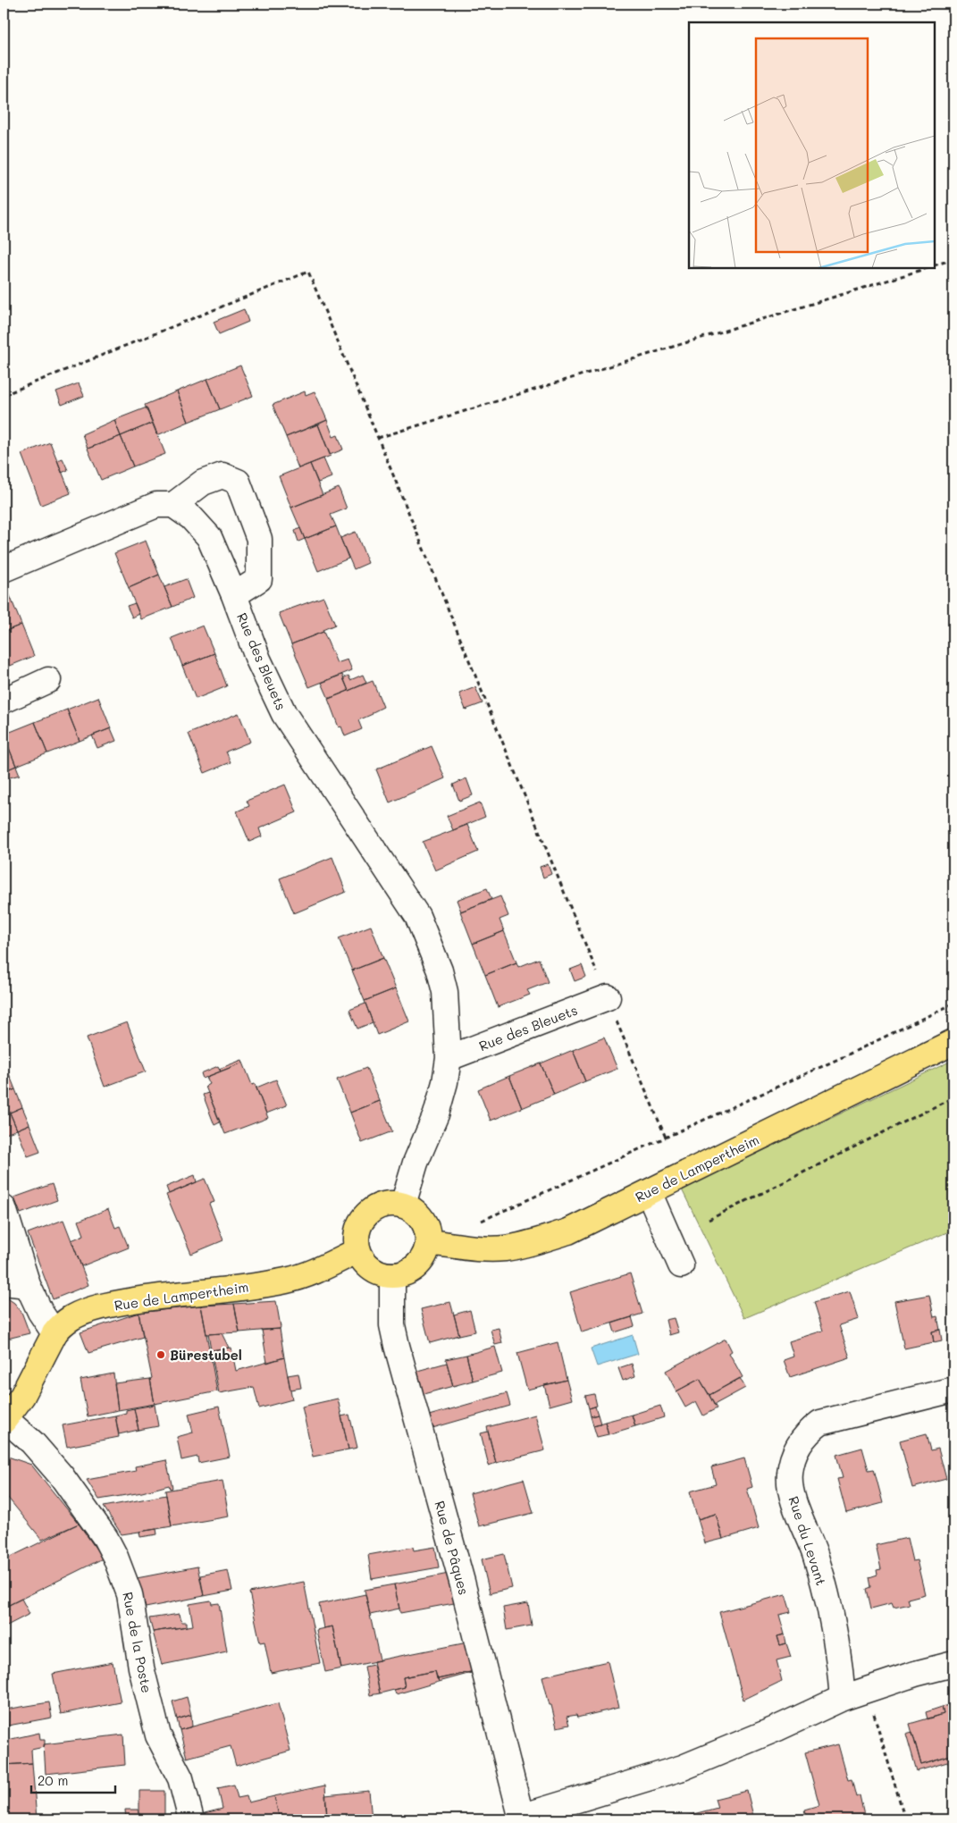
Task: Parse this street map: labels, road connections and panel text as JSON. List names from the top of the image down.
{
  "streets": {
    "main road": ["Rue de Lampertheim"],
    "street": [
      "Rue des Bleuets",
      "Rue du Levant",
      "Rue de Pâques",
      "Rue de la Poste"
    ]
  },
  "crossings": [
    ["Rue des Bleuets", "Rue de Lampertheim"],
    ["Rue des Bleuets", "Rue de Pâques"],
    ["Rue de Lampertheim", "Rue de Pâques"],
    ["Rue de Lampertheim", "Rue de la Poste"]
  ],
  "places": ["Bürestubel"],
  "scale_bar": "20 m"
}
